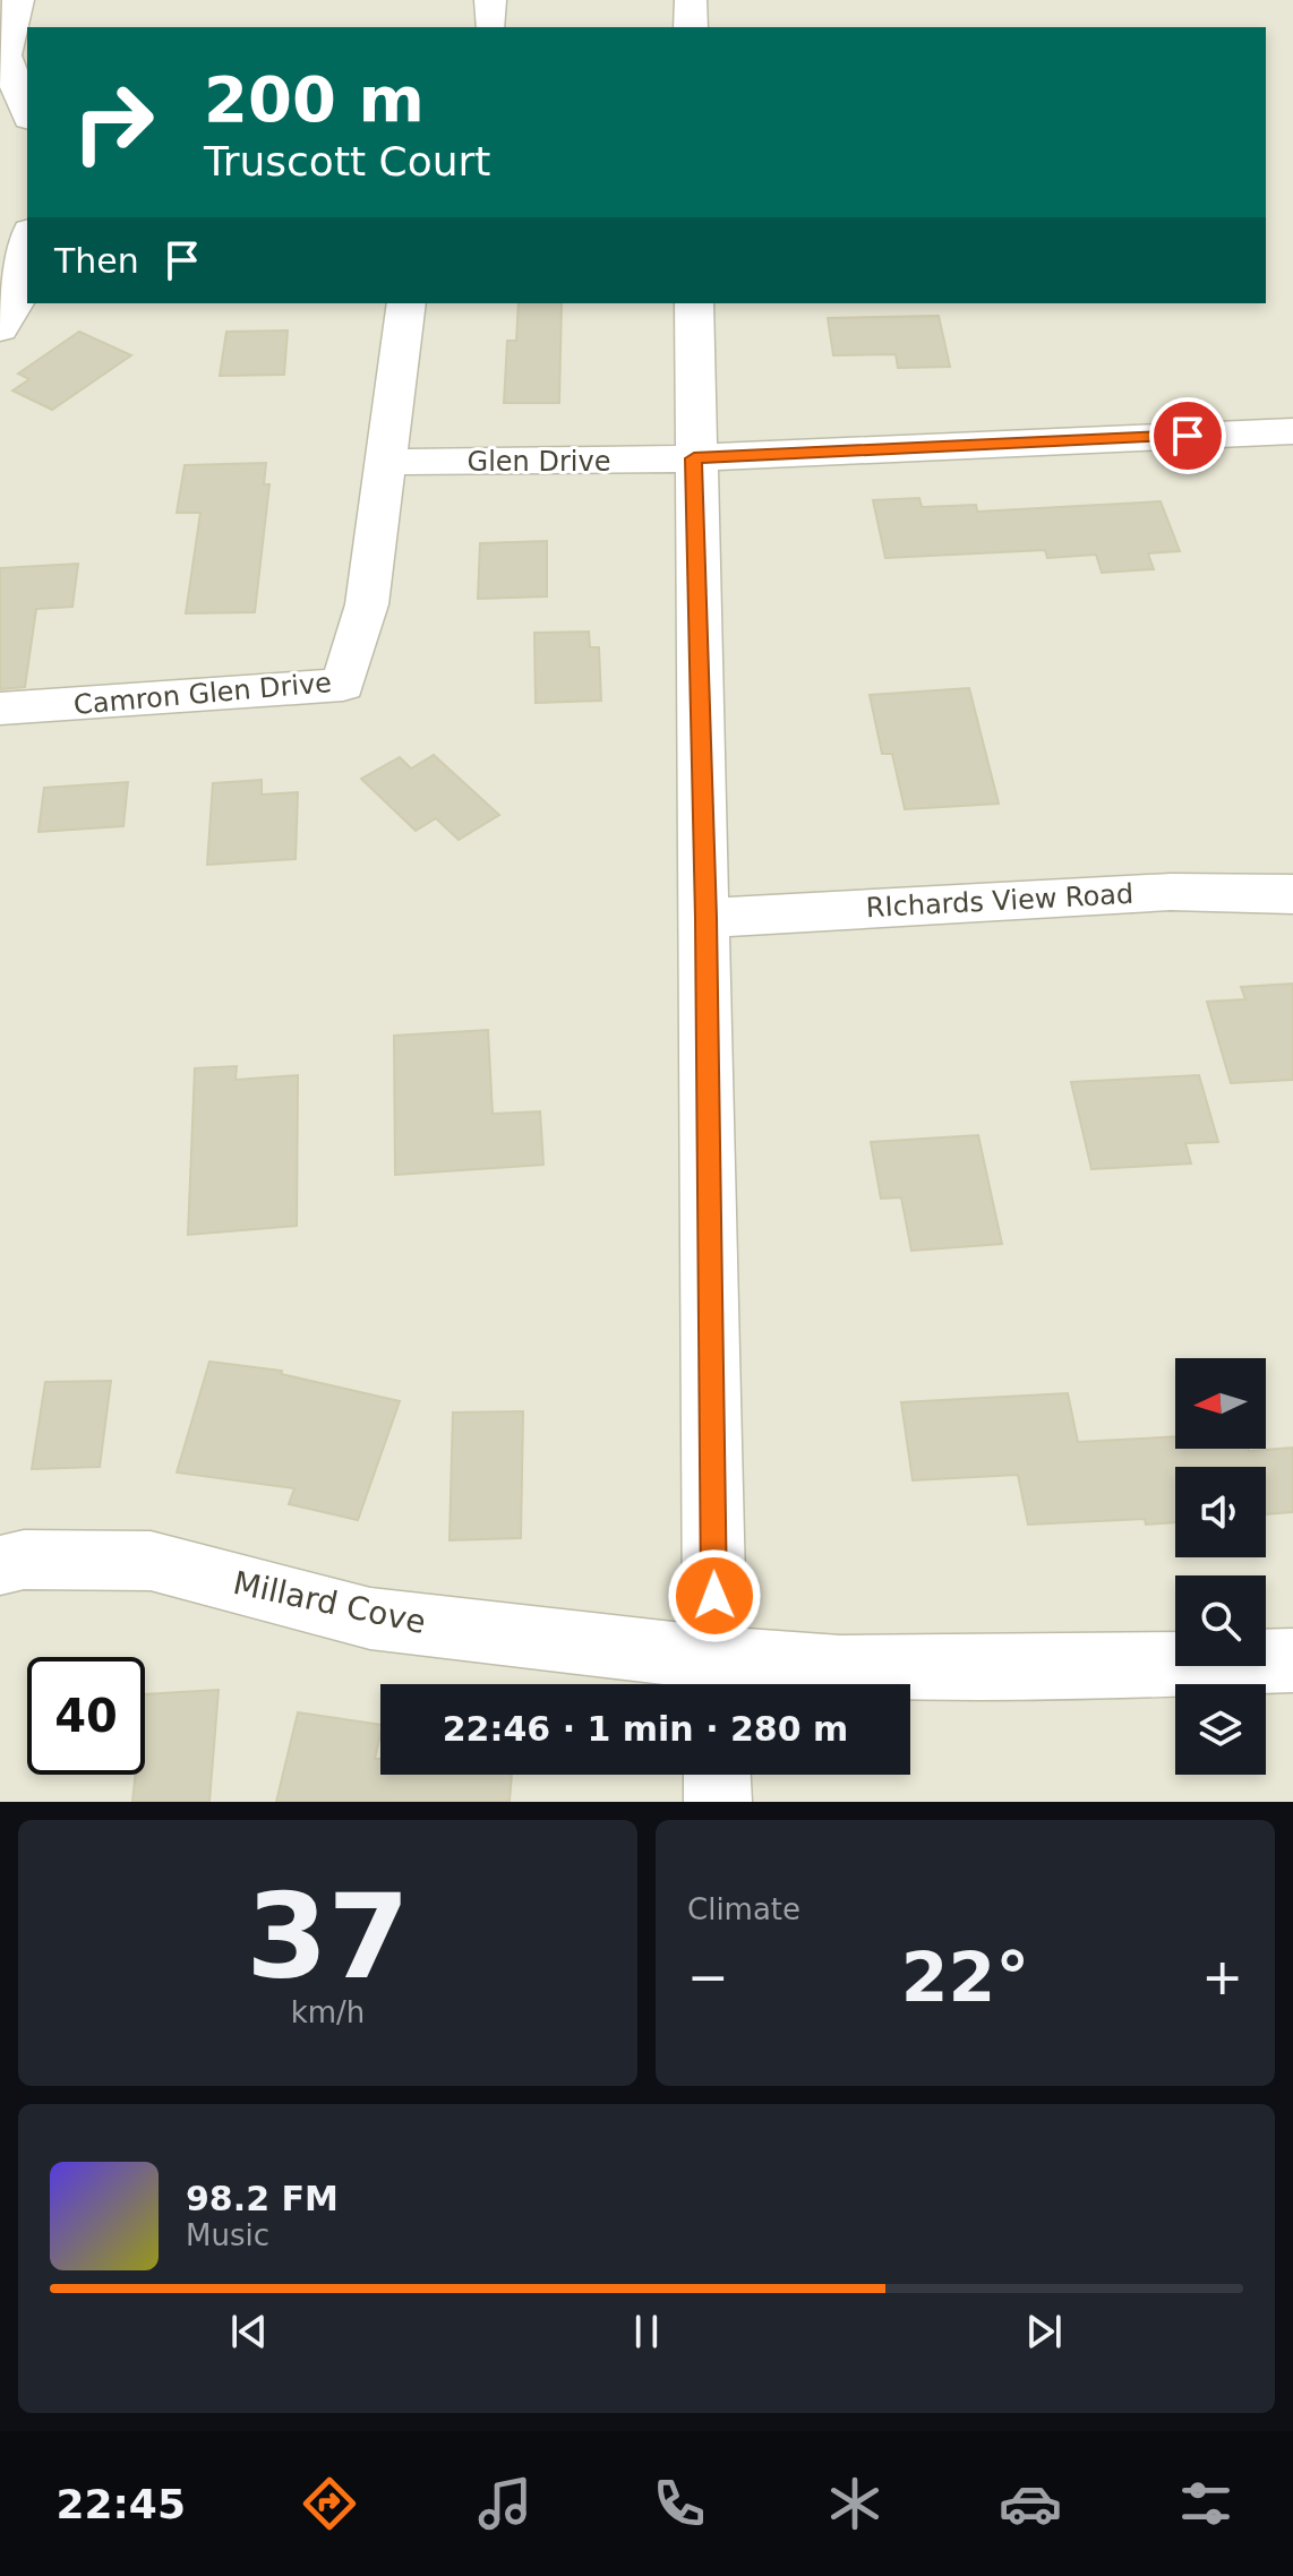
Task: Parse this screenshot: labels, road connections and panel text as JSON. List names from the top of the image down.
{
  "streets": {
    "street": [
      "Glen Drive",
      "Camron Glen Drive",
      "RIchards View Road",
      "Millard Cove"
    ]
  },
  "crossings": [
    ["Glen Drive", "Camron Glen Drive"]
  ],
  "north": "left",
  "page": {
    "turn": ["200 m", "Truscott Court"],
    "then": "Then",
    "limit": "40",
    "trip": "22:46 · 1 min · 280 m",
    "tile": [
      ["37", "km/h"],
      "Climate"
    ],
    "heat": ["−", "22°", "+"],
    "song": ["98.2 FM", "Music"],
    "tabs": "22:45"
  }
}
